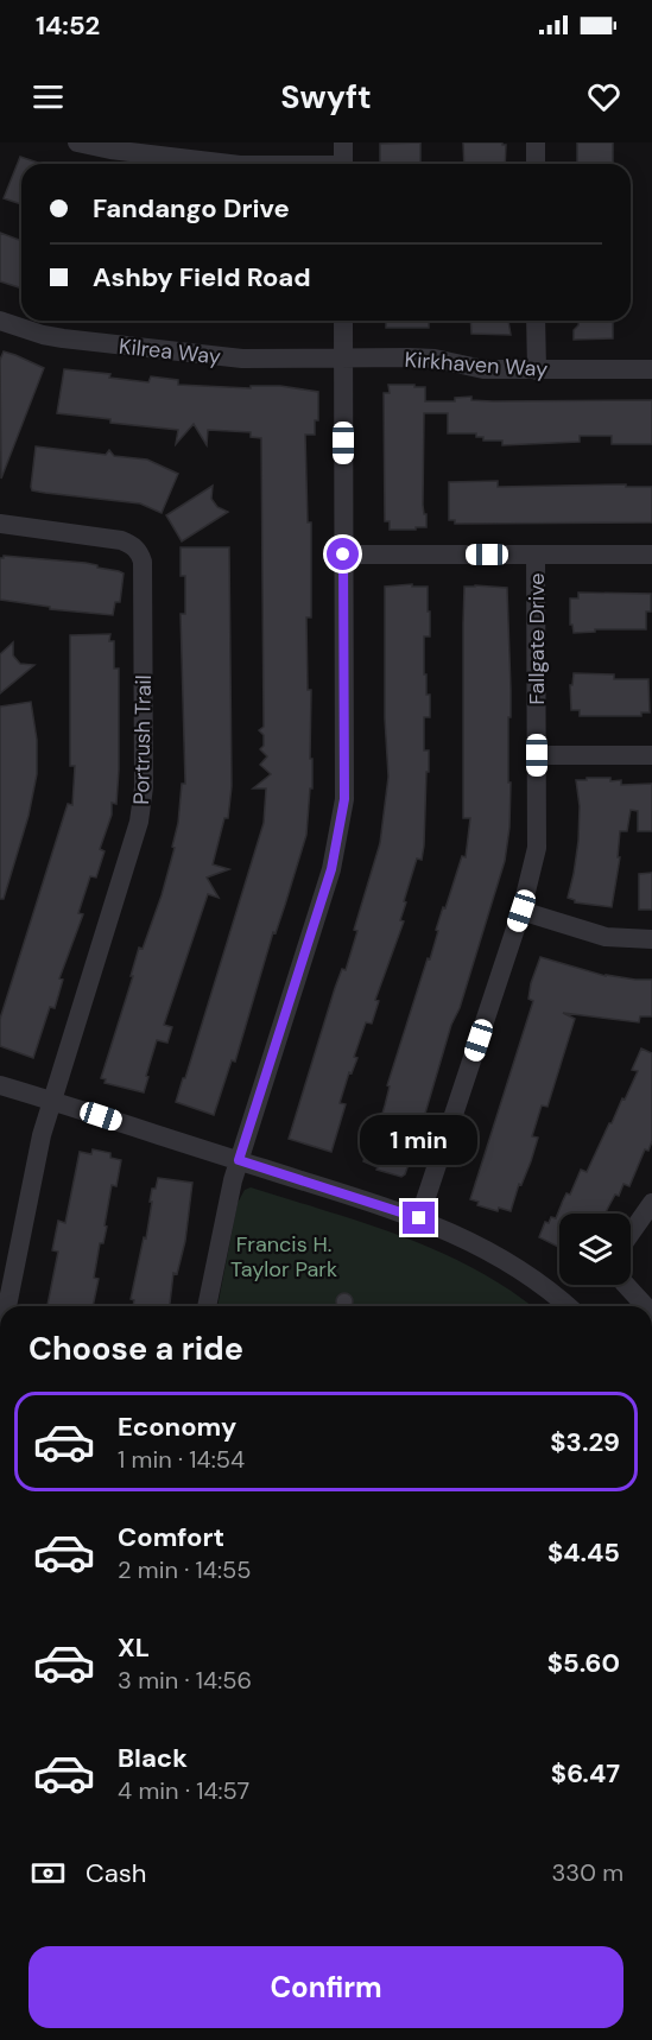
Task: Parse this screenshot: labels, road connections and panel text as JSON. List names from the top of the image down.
{
  "streets": {
    "street": [
      "Kilrea Way",
      "Kirkhaven Way",
      "Fallgate Drive",
      "Portrush Trail"
    ]
  },
  "crossings": [
    ["Kilrea Way", "Kirkhaven Way"]
  ],
  "parks": ["Francis H. Taylor Park"],
  "page": {
    "status": "14:52",
    "header": "Swyft",
    "banner": ["Fandango Drive", "Ashby Field Road"],
    "bubble": "1 min",
    "heading": "Choose a ride",
    "list": [
      {
        "name": "Economy",
        "note": "1 min · 14:54",
        "value": "$3.29"
      },
      {
        "name": "Comfort",
        "note": "2 min · 14:55",
        "value": "$4.45"
      },
      {
        "name": "XL",
        "note": "3 min · 14:56",
        "value": "$5.60"
      },
      {
        "name": "Black",
        "note": "4 min · 14:57",
        "value": "$6.47"
      }
    ],
    "pay": ["Cash", "330 m"],
    "buttons": "Confirm"
  }
}
